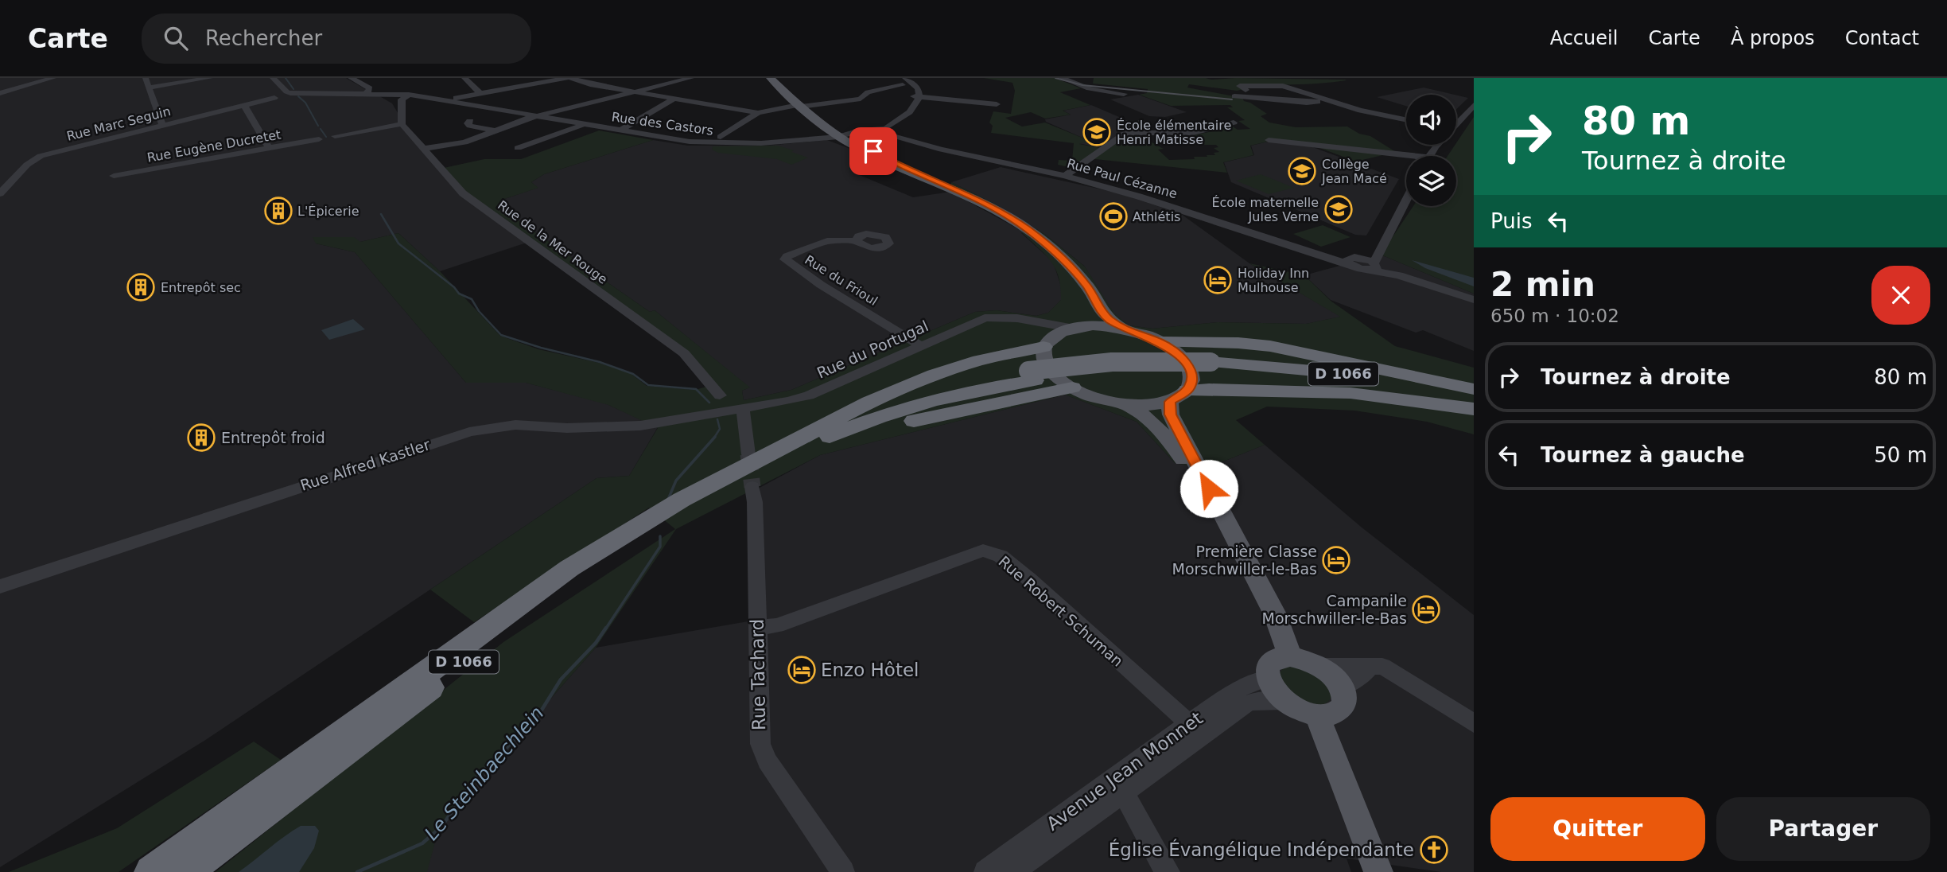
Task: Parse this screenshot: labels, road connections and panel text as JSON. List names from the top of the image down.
{
  "streets": {
    "highway": ["D 1066"],
    "street": [
      "Rue Marc Seguin",
      "Rue des Castors",
      "Rue Eugène Ducretet",
      "Rue Paul Cézanne",
      "Rue de la Mer Rouge",
      "Rue du Frioul",
      "Rue du Portugal",
      "Rue Alfred Kastler",
      "Rue Robert Schuman",
      "Rue Tachard",
      "Avenue Jean Monnet"
    ]
  },
  "crossings": [
    ["Rue Marc Seguin", "Rue des Castors"],
    ["Rue du Frioul", "Rue du Portugal"],
    ["Rue du Portugal", "Rue Alfred Kastler"],
    ["Rue Robert Schuman", "Rue Tachard"],
    ["Rue Robert Schuman", "Avenue Jean Monnet"]
  ],
  "water": ["Le Steinbaechlein"],
  "places": {
    "school or university": ["École élémentaire Henri Matisse", "Collège Jean Macé", "École maternelle Jules Verne"],
    "building": ["L'Épicerie", "Entrepôt sec", "Entrepôt froid"],
    "sports": ["Athlétis"],
    "hotel": [
      "Holiday Inn Mulhouse",
      "Première Classe Morschwiller-le-Bas",
      "Campanile Morschwiller-le-Bas",
      "Enzo Hôtel"
    ],
    "church": ["Église Évangélique Indépendante"]
  },
  "page": {
    "header": "Carte",
    "search": "Rechercher",
    "nav": [
      "Accueil",
      "Carte",
      "À propos",
      "Contact"
    ],
    "turn": ["80 m", "Tournez à droite"],
    "then": "Puis",
    "heading": ["2 min", "650 m · 10:02"],
    "list": [
      {
        "name": "Tournez à droite",
        "value": "80 m"
      },
      {
        "name": "Tournez à gauche",
        "value": "50 m"
      }
    ],
    "buttons": ["Quitter", "Partager"]
  }
}
